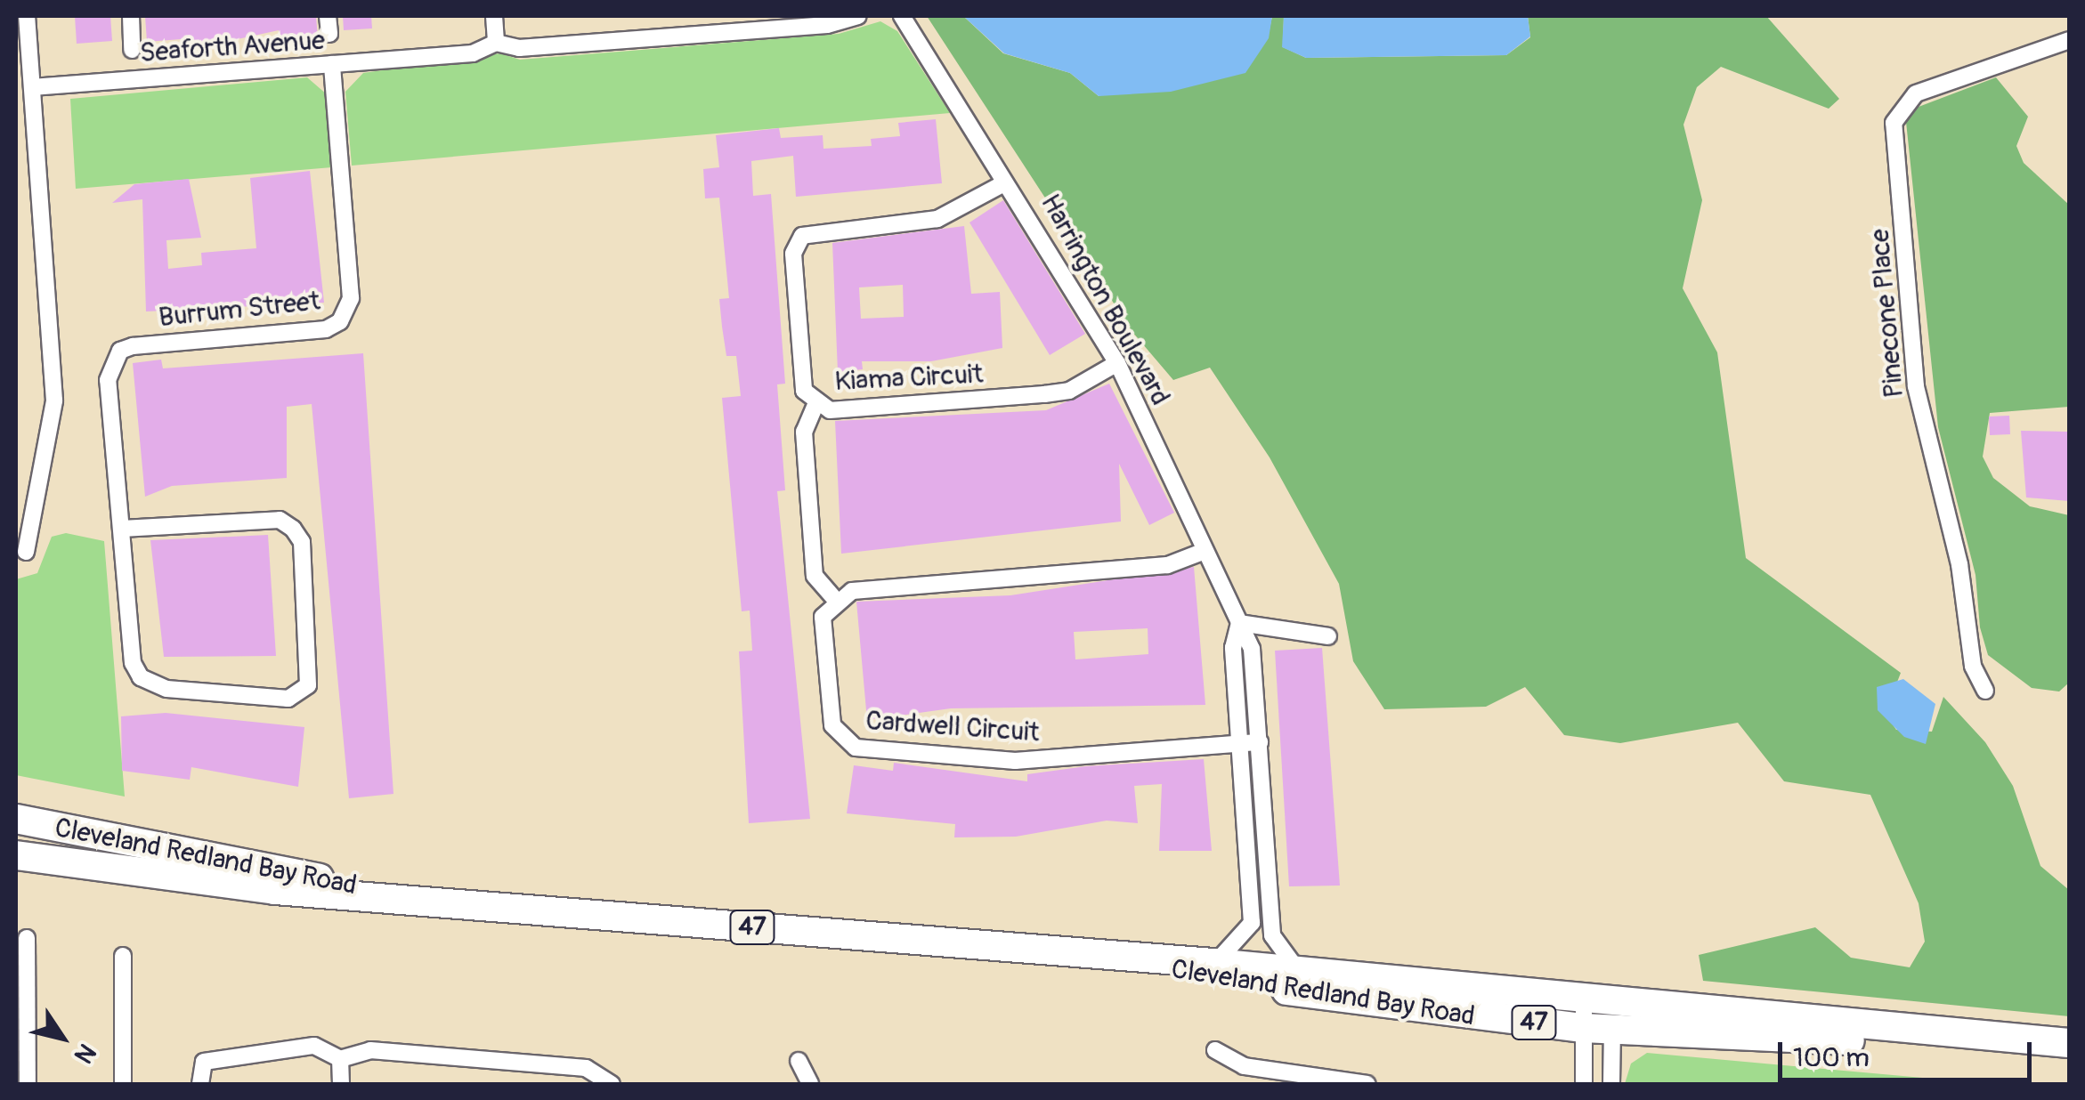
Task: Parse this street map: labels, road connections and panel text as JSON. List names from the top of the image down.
{
  "streets": {
    "highway": ["Cleveland Redland Bay Road", "47"],
    "street": [
      "Seaforth Avenue",
      "Harrington Boulevard",
      "Burrum Street",
      "Pinecone Place",
      "Kiama Circuit",
      "Cardwell Circuit"
    ]
  },
  "crossings": [
    ["Seaforth Avenue", "Burrum Street"],
    ["Harrington Boulevard", "Kiama Circuit"],
    ["Harrington Boulevard", "Cardwell Circuit"],
    ["Harrington Boulevard", "Cleveland Redland Bay Road"]
  ],
  "scale_bar": "100 m",
  "north": "bottom right"
}
